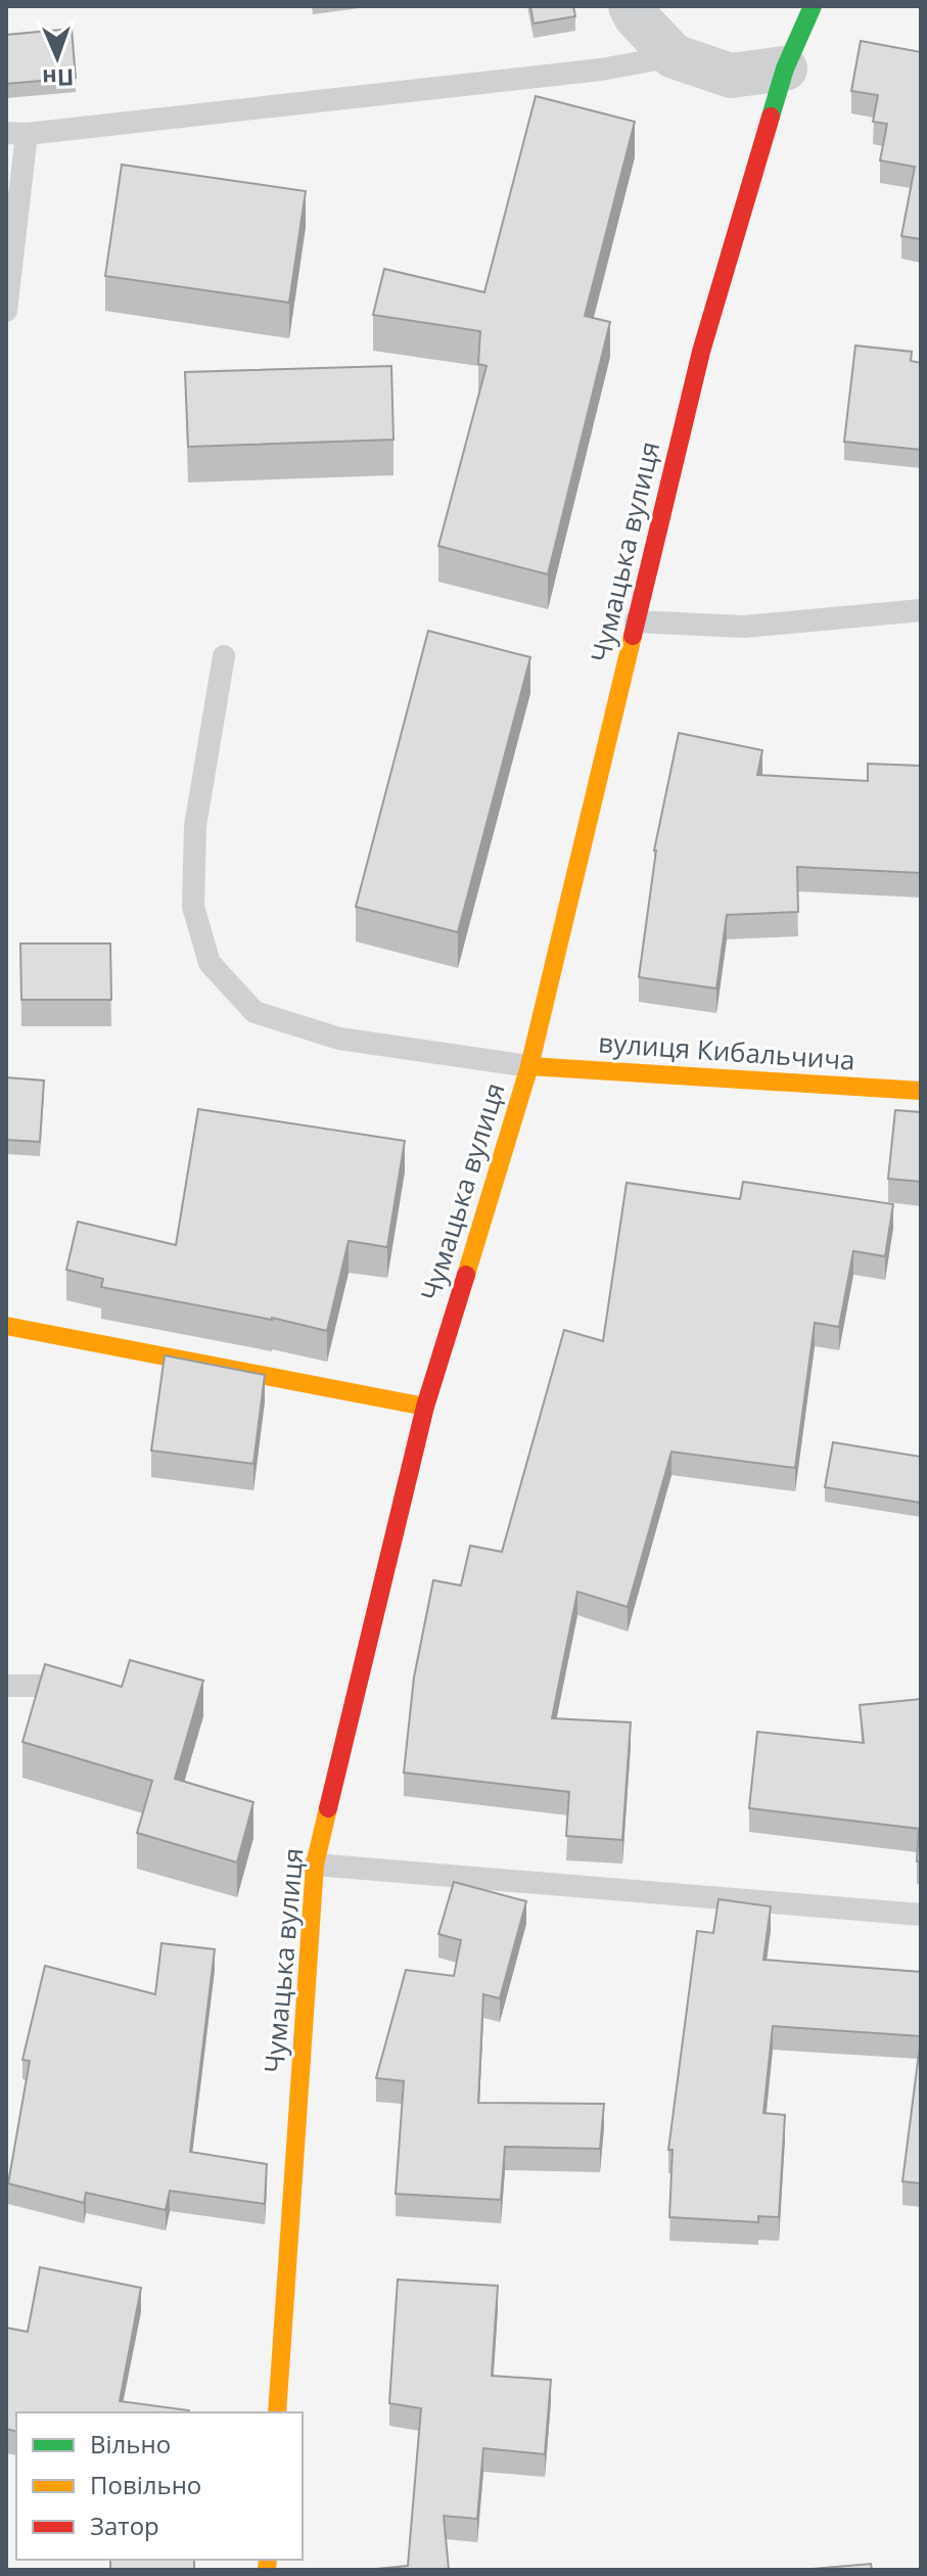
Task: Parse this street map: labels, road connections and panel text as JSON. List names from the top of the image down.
{
  "streets": {
    "street": ["Чумацька вулиця", "вулиця Кибальчича"]
  },
  "crossings": [
    ["Чумацька вулиця", "вулиця Кибальчича"]
  ],
  "legend": ["Вільно", "Повільно", "Затор"],
  "north": "bottom"
}
